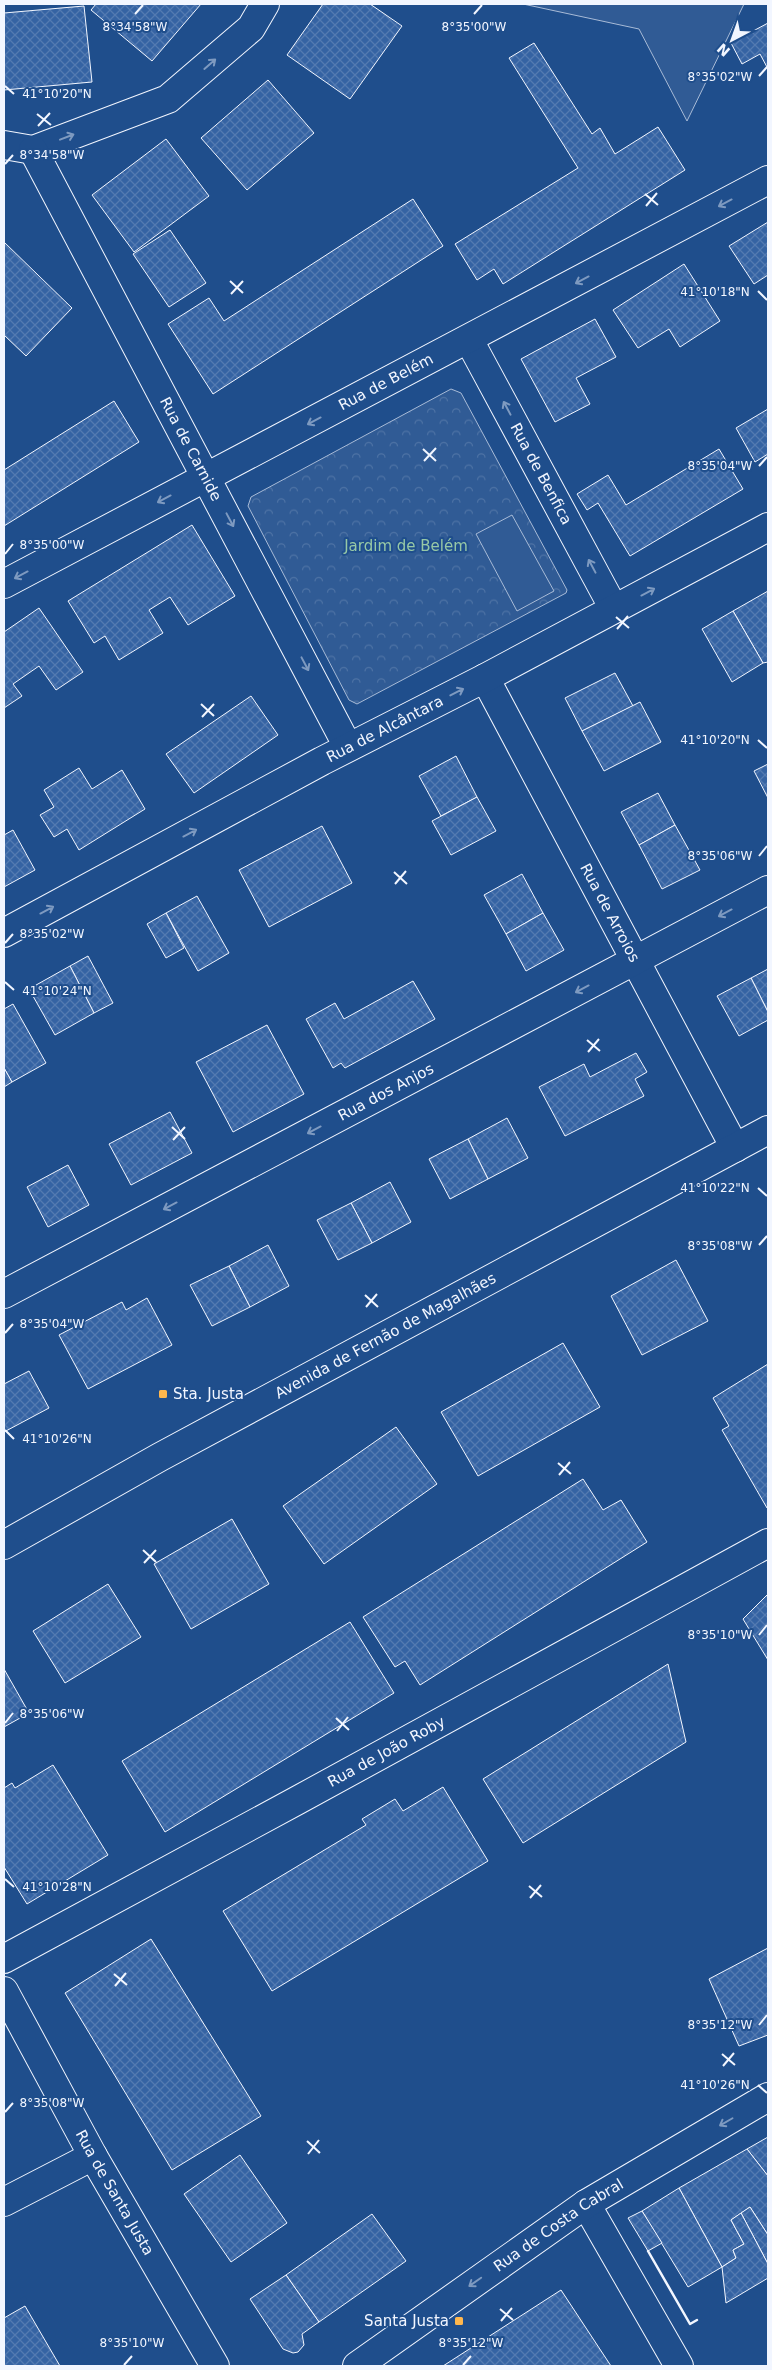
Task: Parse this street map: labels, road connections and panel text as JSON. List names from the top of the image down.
{
  "streets": {
    "street": [
      "Rua de Belém",
      "Rua de Carnide",
      "Rua de Benfica",
      "Rua de Alcântara",
      "Rua de Arroios",
      "Rua dos Anjos",
      "Avenida de Fernão de Magalhães",
      "Rua de João Roby",
      "Rua de Santa Justa",
      "Rua de Costa Cabral"
    ]
  },
  "crossings": [
    ["Rua de Belém", "Rua de Carnide"],
    ["Rua de Belém", "Rua de Benfica"],
    ["Rua de Carnide", "Rua de Alcântara"],
    ["Rua de Benfica", "Rua de Alcântara"],
    ["Rua de Alcântara", "Rua de Arroios"],
    ["Rua de Arroios", "Rua dos Anjos"],
    ["Rua de Arroios", "Avenida de Fernão de Magalhães"]
  ],
  "one_way": [
    "Rua de Belém",
    "Rua de Carnide",
    "Rua de Benfica",
    "Rua de Alcântara",
    "Rua dos Anjos",
    "Rua de Costa Cabral"
  ],
  "parks": ["Jardim de Belém"],
  "places": {
    "transit": ["Sta. Justa", "Santa Justa"]
  },
  "north": "bottom left",
  "coordinates": [
    "8°34'58\"W",
    "8°35'00\"W",
    "8°35'02\"W",
    "41°10'20\"N",
    "41°10'18\"N",
    "8°35'04\"W",
    "8°35'06\"W",
    "41°10'24\"N",
    "41°10'22\"N",
    "8°35'08\"W",
    "41°10'26\"N",
    "8°35'10\"W",
    "41°10'28\"N",
    "8°35'12\"W"
  ]
}
